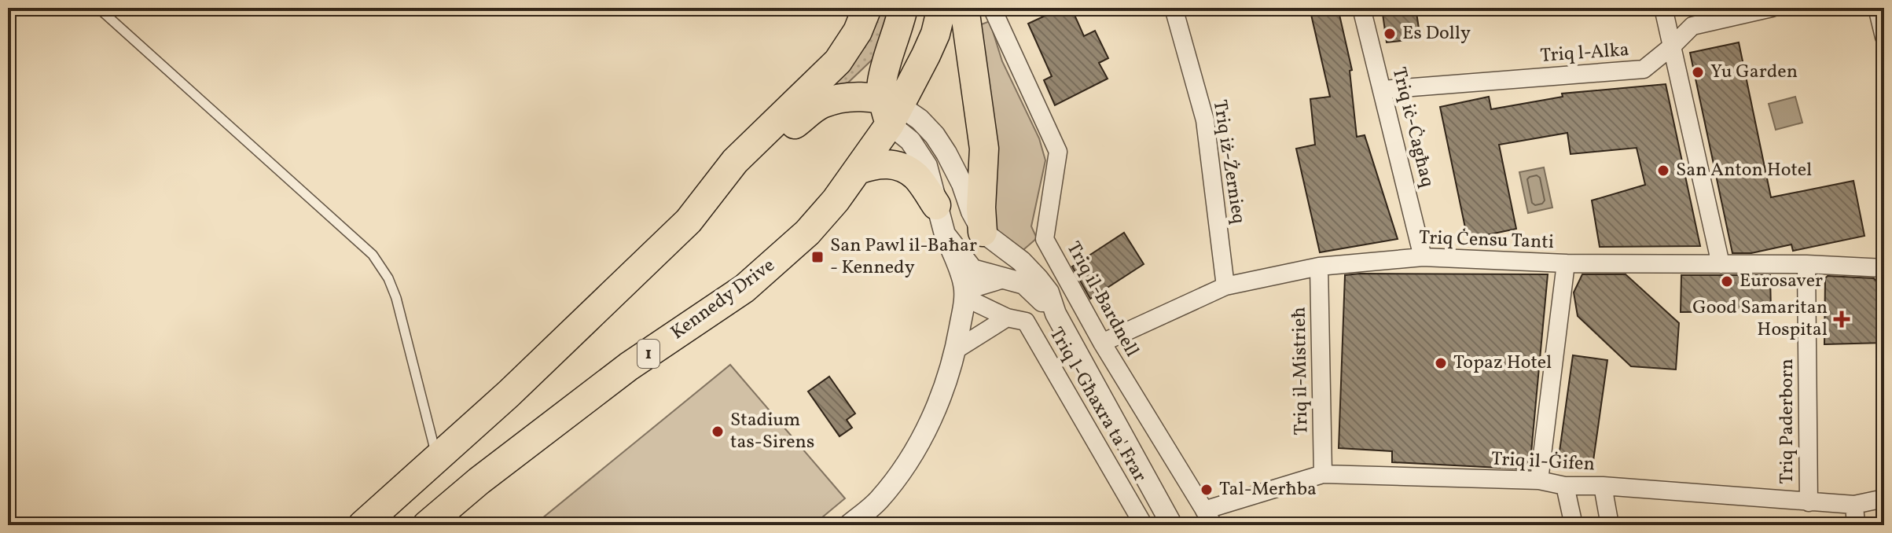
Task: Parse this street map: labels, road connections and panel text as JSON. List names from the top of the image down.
{
  "streets": {
    "highway": ["Kennedy Drive", "1"],
    "street": [
      "Triq l-Alka",
      "Triq iċ-Ċagħaq",
      "Triq iż-Żernieq",
      "Triq Ċensu Tanti",
      "Triq il-Bardnell",
      "Triq il-Mistrieħ",
      "Triq l-Għaxra ta' Frar",
      "Triq Paderborn",
      "Triq il-Ġifen"
    ]
  },
  "crossings": [
    ["Triq l-Alka", "Triq iċ-Ċagħaq"],
    ["Triq iċ-Ċagħaq", "Triq Ċensu Tanti"],
    ["Triq iż-Żernieq", "Triq Ċensu Tanti"],
    ["Triq Ċensu Tanti", "Triq il-Bardnell"],
    ["Triq Ċensu Tanti", "Triq il-Mistrieħ"],
    ["Triq Ċensu Tanti", "Triq Paderborn"],
    ["Triq il-Bardnell", "Triq il-Ġifen"],
    ["Triq il-Mistrieħ", "Triq il-Ġifen"],
    ["Triq Paderborn", "Triq il-Ġifen"]
  ],
  "places": {
    "other": [
      "Es Dolly",
      "Yu Garden",
      "San Anton Hotel",
      "Eurosaver",
      "Topaz Hotel",
      "Stadium tas-Sirens",
      "Tal-Merħba"
    ],
    "transit": ["San Pawl il-Baħar - Kennedy"],
    "health": ["Good Samaritan Hospital"]
  }
}
